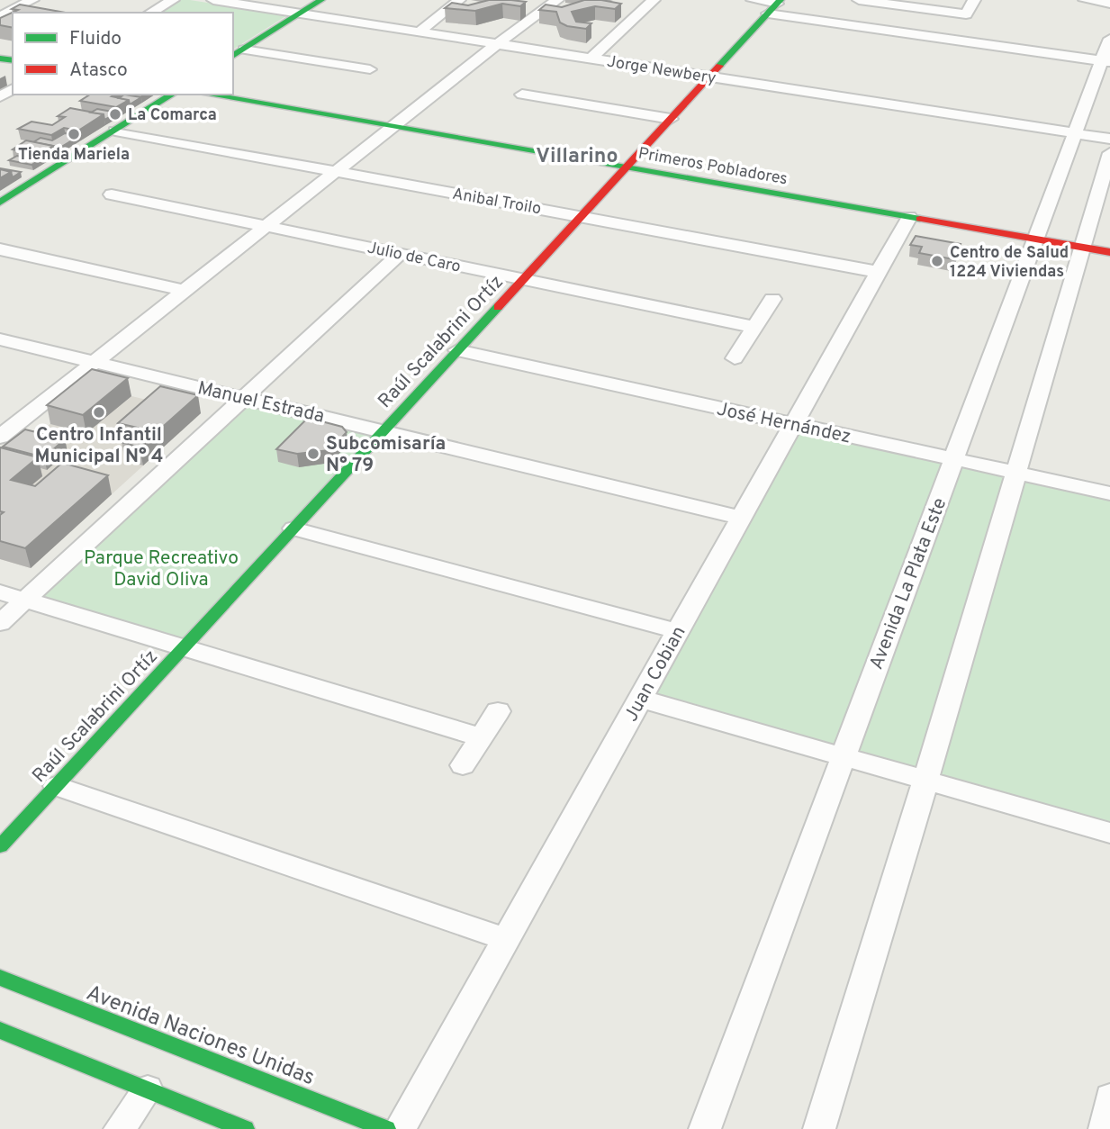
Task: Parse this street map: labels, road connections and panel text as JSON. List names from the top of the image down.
{
  "streets": {
    "street": [
      "Jorge Newbery",
      "Primeros Pobladores",
      "Anibal Troilo",
      "Julio de Caro",
      "Raúl Scalabrini Ortíz",
      "Manuel Estrada",
      "José Hernández",
      "Avenida La Plata Este",
      "Juan Cobian",
      "Avenida Naciones Unidas"
    ]
  },
  "crossings": [
    ["Jorge Newbery", "Raúl Scalabrini Ortíz"],
    ["Jorge Newbery", "Avenida La Plata Este"],
    ["Primeros Pobladores", "Raúl Scalabrini Ortíz"],
    ["Primeros Pobladores", "Avenida La Plata Este"],
    ["Primeros Pobladores", "Juan Cobian"],
    ["Anibal Troilo", "Raúl Scalabrini Ortíz"],
    ["Anibal Troilo", "Juan Cobian"],
    ["Julio de Caro", "Raúl Scalabrini Ortíz"],
    ["Raúl Scalabrini Ortíz", "Manuel Estrada"],
    ["Raúl Scalabrini Ortíz", "José Hernández"],
    ["Manuel Estrada", "Juan Cobian"],
    ["José Hernández", "Avenida La Plata Este"],
    ["José Hernández", "Juan Cobian"]
  ],
  "districts": ["Villarino"],
  "parks": ["Parque Recreativo David Oliva"],
  "places": [
    "La Comarca",
    "Tienda Mariela",
    "Centro de Salud 1224 Viviendas",
    "Centro Infantil Municipal N° 4",
    "Subcomisaría N° 79"
  ],
  "legend": ["Fluido", "Atasco"]
}
